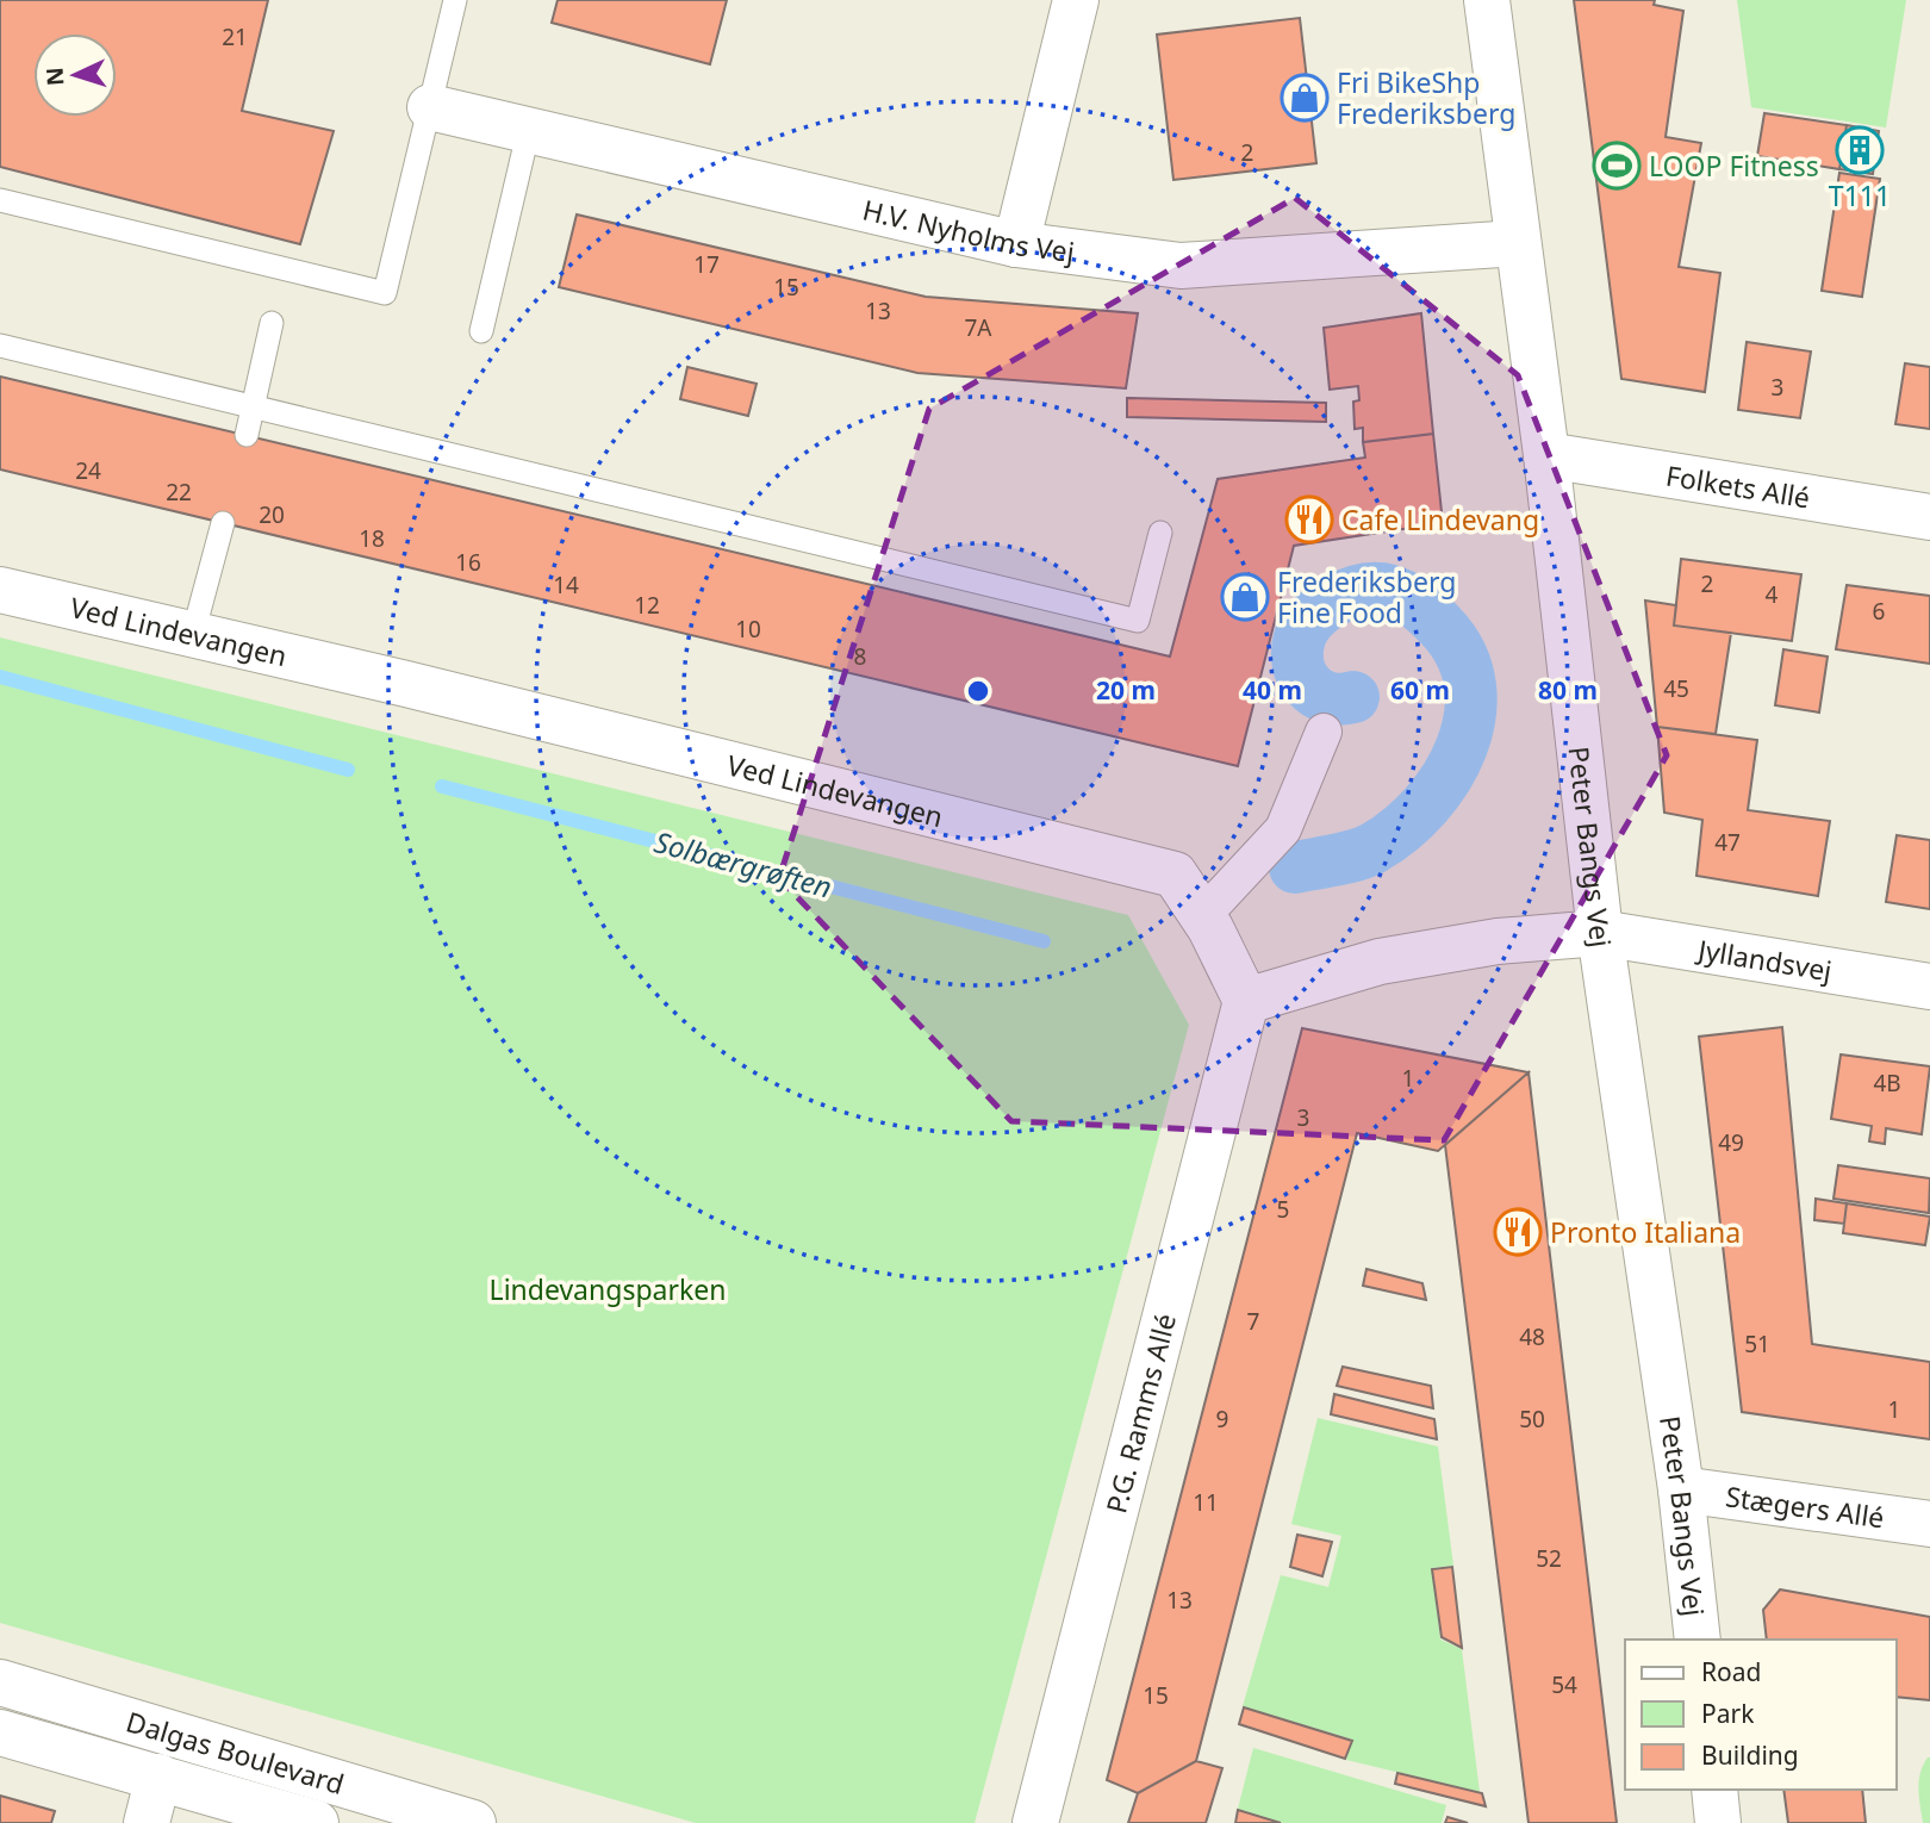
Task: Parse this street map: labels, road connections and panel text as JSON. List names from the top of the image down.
{
  "streets": {
    "street": [
      "H.V. Nyholms Vej",
      "Folkets Allé",
      "Ved Lindevangen",
      "Peter Bangs Vej",
      "Jyllandsvej",
      "P.G. Ramms Allé",
      "Stægers Allé",
      "Dalgas Boulevard"
    ]
  },
  "crossings": [
    ["H.V. Nyholms Vej", "Peter Bangs Vej"],
    ["Folkets Allé", "Peter Bangs Vej"],
    ["Ved Lindevangen", "P.G. Ramms Allé"],
    ["Peter Bangs Vej", "Jyllandsvej"],
    ["Peter Bangs Vej", "Stægers Allé"]
  ],
  "water": ["Solbærgrøften"],
  "parks": ["Lindevangsparken"],
  "places": {
    "shop": ["Fri BikeShp Frederiksberg", "Frederiksberg Fine Food"],
    "building": ["T111"],
    "sports": ["LOOP Fitness"],
    "restaurant": ["Cafe Lindevang", "Pronto Italiana"]
  },
  "house_numbers": [
    "21",
    "2",
    "17",
    "15",
    "13",
    "7A",
    "3",
    "24",
    "22",
    "20",
    "18",
    "16",
    "2",
    "14",
    "4",
    "12",
    "6",
    "10",
    "8",
    "45",
    "47",
    "1",
    "4B",
    "3",
    "49",
    "5",
    "7",
    "48",
    "51",
    "1",
    "9",
    "50",
    "11",
    "52",
    "13",
    "54",
    "15"
  ],
  "legend": ["Road", "Park", "Building"],
  "north": "left",
  "rings": [
    "20 m",
    "40 m",
    "60 m",
    "80 m"
  ]
}
